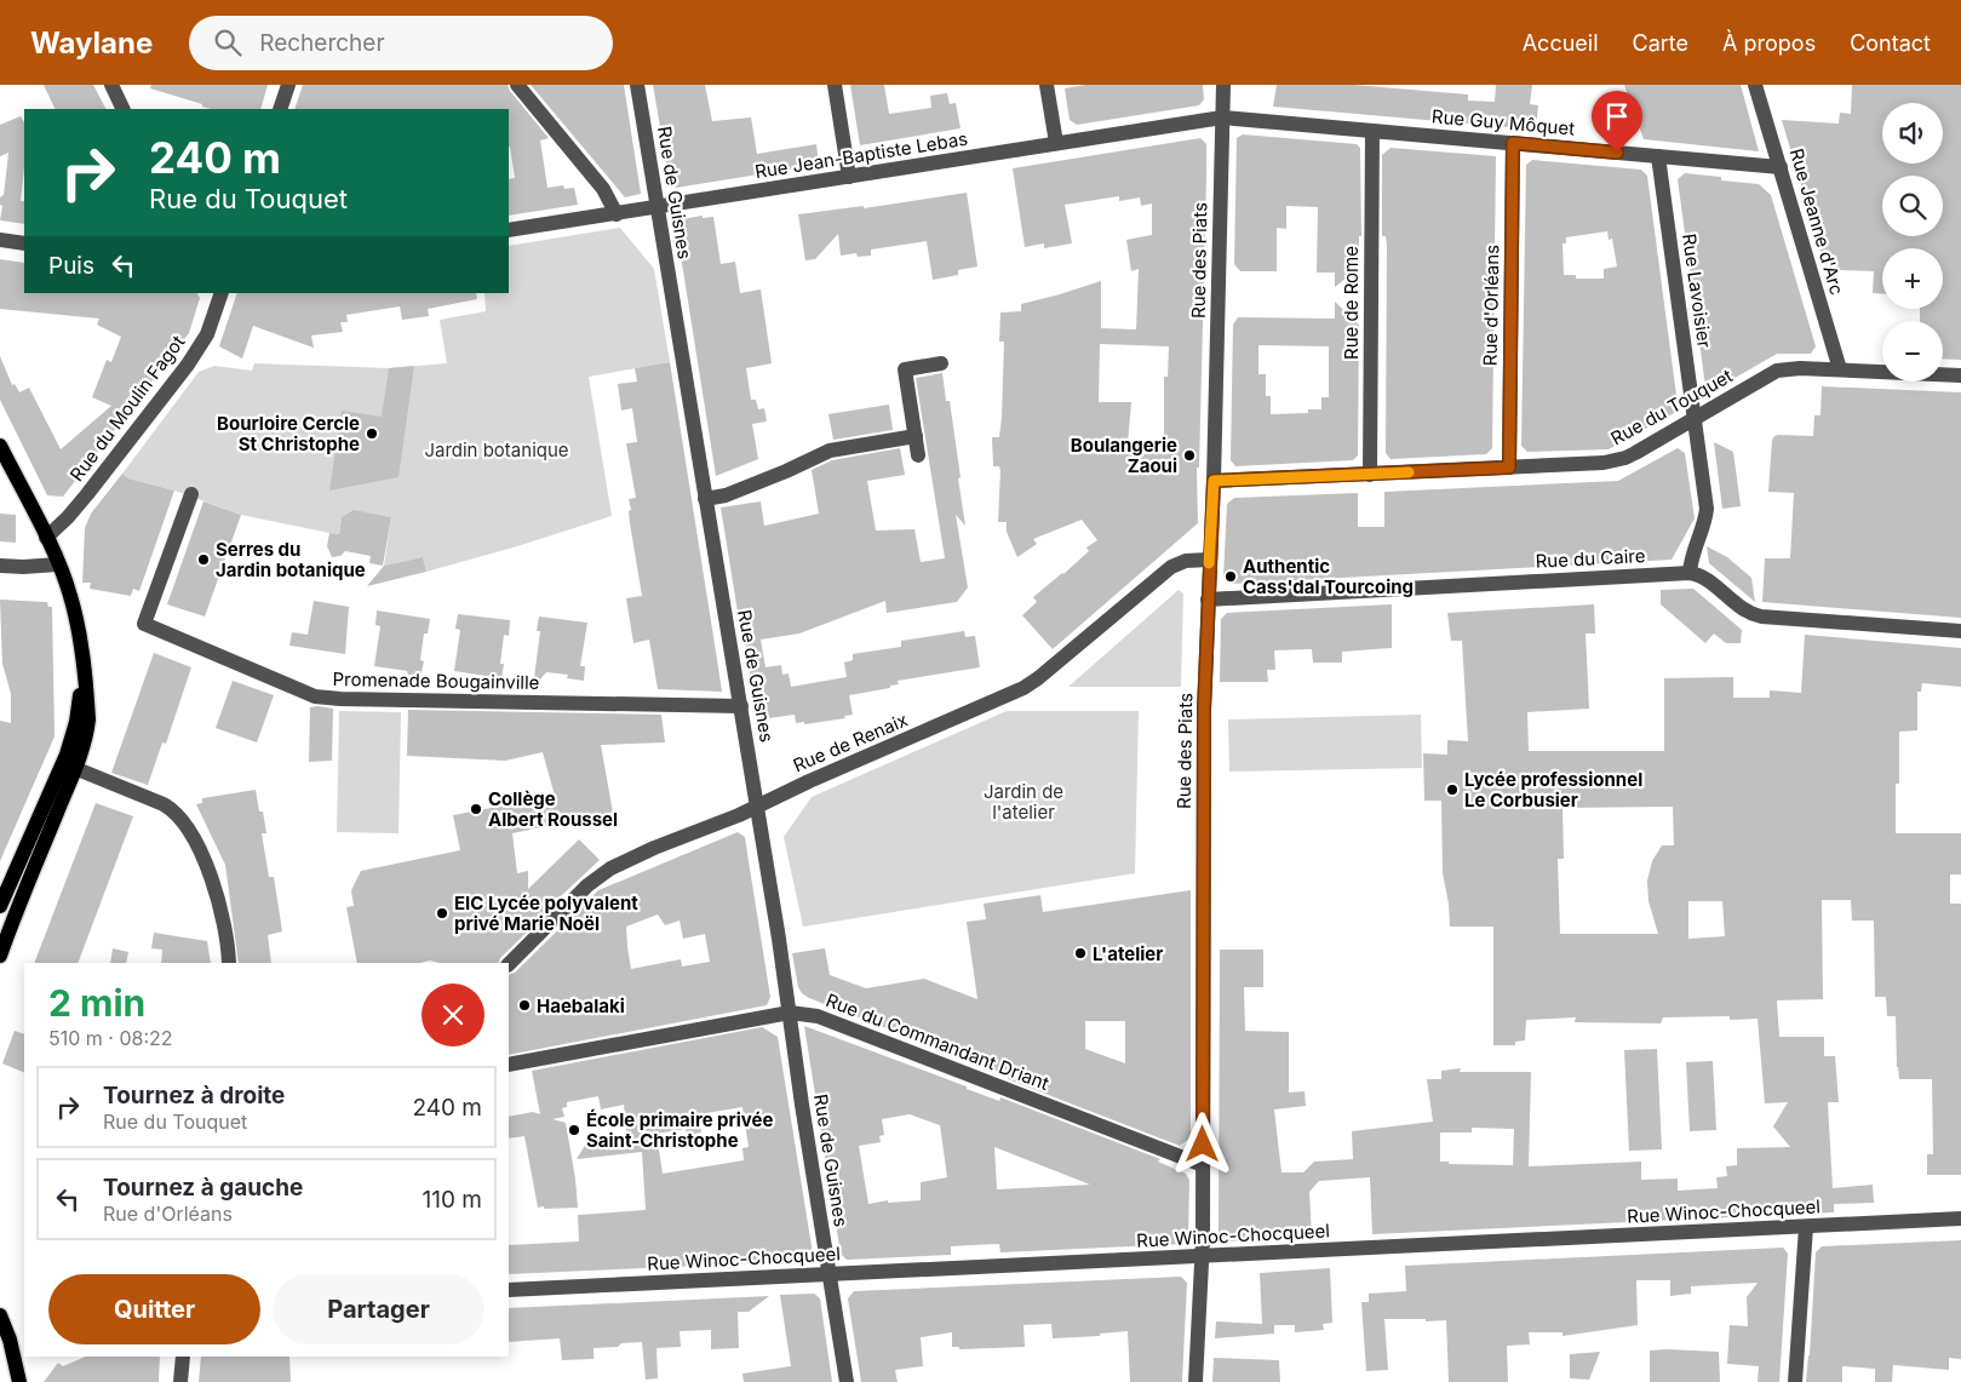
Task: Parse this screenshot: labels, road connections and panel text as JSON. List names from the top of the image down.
{
  "streets": {
    "street": [
      "Rue Guy Môquet",
      "Rue Jean-Baptiste Lebas",
      "Rue de Guisnes",
      "Rue Jeanne d'Arc",
      "Rue des Piats",
      "Rue Lavoisier",
      "Rue de Rome",
      "Rue d'Orléans",
      "Rue du Touquet",
      "Rue du Moulin Fagot",
      "Rue du Caire",
      "Promenade Bougainville",
      "Rue de Renaix",
      "Rue du Commandant Driant",
      "Rue Winoc-Chocqueel"
    ]
  },
  "crossings": [
    ["Rue Guy Môquet", "Rue Jean-Baptiste Lebas"],
    ["Rue Guy Môquet", "Rue Jeanne d'Arc"],
    ["Rue Guy Môquet", "Rue des Piats"],
    ["Rue Guy Môquet", "Rue Lavoisier"],
    ["Rue Guy Môquet", "Rue de Rome"],
    ["Rue Guy Môquet", "Rue d'Orléans"],
    ["Rue Jean-Baptiste Lebas", "Rue de Guisnes"],
    ["Rue Jean-Baptiste Lebas", "Rue des Piats"],
    ["Rue de Guisnes", "Promenade Bougainville"],
    ["Rue de Guisnes", "Rue de Renaix"],
    ["Rue de Guisnes", "Rue du Commandant Driant"],
    ["Rue de Guisnes", "Rue Winoc-Chocqueel"],
    ["Rue Jeanne d'Arc", "Rue du Touquet"],
    ["Rue des Piats", "Rue du Touquet"],
    ["Rue des Piats", "Rue du Caire"],
    ["Rue des Piats", "Rue de Renaix"],
    ["Rue des Piats", "Rue du Commandant Driant"],
    ["Rue des Piats", "Rue Winoc-Chocqueel"],
    ["Rue Lavoisier", "Rue du Touquet"],
    ["Rue Lavoisier", "Rue du Caire"],
    ["Rue de Rome", "Rue du Touquet"],
    ["Rue d'Orléans", "Rue du Touquet"]
  ],
  "parks": ["Jardin botanique", "Jardin de l'atelier"],
  "places": [
    "Bourloire Cercle St Christophe",
    "Boulangerie Zaoui",
    "Serres du Jardin botanique",
    "Authentic Cass'dal Tourcoing",
    "Lycée professionnel Le Corbusier",
    "Collège Albert Roussel",
    "EIC Lycée polyvalent privé Marie Noël",
    "L'atelier",
    "Haebalaki",
    "École primaire privée Saint-Christophe"
  ],
  "page": {
    "header": "Waylane",
    "search": "Rechercher",
    "nav": [
      "Accueil",
      "Carte",
      "À propos",
      "Contact"
    ],
    "map_buttons": ["+", "−"],
    "turn": ["240 m", "Rue du Touquet"],
    "then": "Puis",
    "heading": ["2 min", "510 m · 08:22"],
    "list": [
      {
        "name": "Tournez à droite",
        "note": "Rue du Touquet",
        "value": "240 m"
      },
      {
        "name": "Tournez à gauche",
        "note": "Rue d'Orléans",
        "value": "110 m"
      }
    ],
    "buttons": ["Quitter", "Partager"]
  }
}
